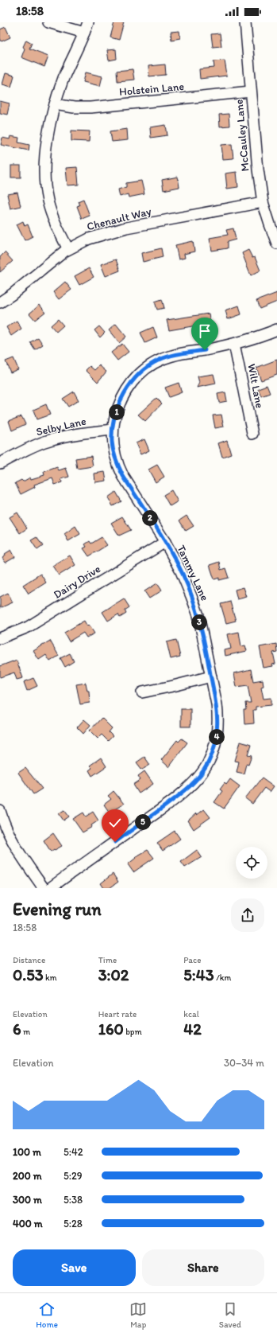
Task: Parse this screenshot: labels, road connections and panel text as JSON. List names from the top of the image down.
{
  "streets": {
    "street": [
      "Holstein Lane",
      "McCauley Lane",
      "Chenault Way",
      "Wilt Lane",
      "Selby Lane",
      "Tammy Lane",
      "Dairy Drive"
    ]
  },
  "crossings": [
    ["Holstein Lane", "McCauley Lane"],
    ["McCauley Lane", "Chenault Way"],
    ["Wilt Lane", "Tammy Lane"],
    ["Selby Lane", "Tammy Lane"],
    ["Tammy Lane", "Dairy Drive"]
  ],
  "page": {
    "status": "18:58",
    "pins": [
      "1",
      "2",
      "3",
      "4",
      "5"
    ],
    "heading": ["Evening run", "18:58"],
    "stats": [
      ["Distance", "0.53 km"],
      ["Time", "3:02"],
      ["Pace", "5:43 /km"],
      ["Elevation", "6 m"],
      ["Heart rate", "160 bpm"],
      ["kcal", "42"]
    ],
    "chart": ["Elevation", "30–34 m"],
    "list": [
      {
        "name": "100 m",
        "note": "5:42"
      },
      {
        "name": "200 m",
        "note": "5:29"
      },
      {
        "name": "300 m",
        "note": "5:38"
      },
      {
        "name": "400 m",
        "note": "5:28"
      }
    ],
    "buttons": ["Save", "Share"],
    "tabs": ["Home", "Map", "Saved"]
  }
}
